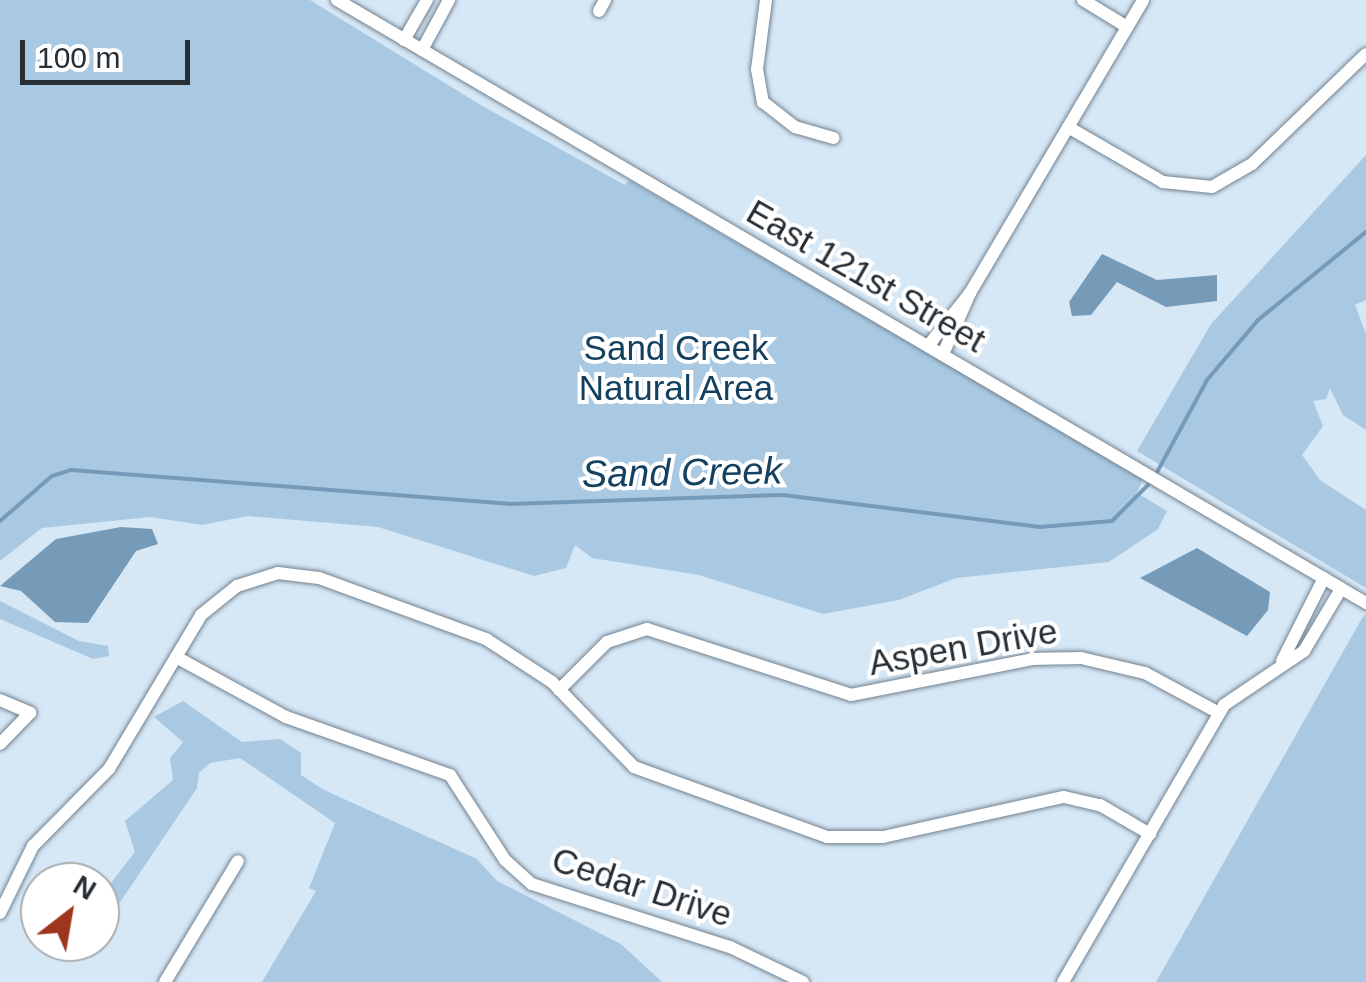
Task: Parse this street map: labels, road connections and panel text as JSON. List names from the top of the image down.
{
  "streets": {
    "street": ["East 121st Street", "Aspen Drive", "Cedar Drive"]
  },
  "water": ["Sand Creek"],
  "parks": ["Sand Creek Natural Area"],
  "scale_bar": "100 m",
  "north": "top right"
}
